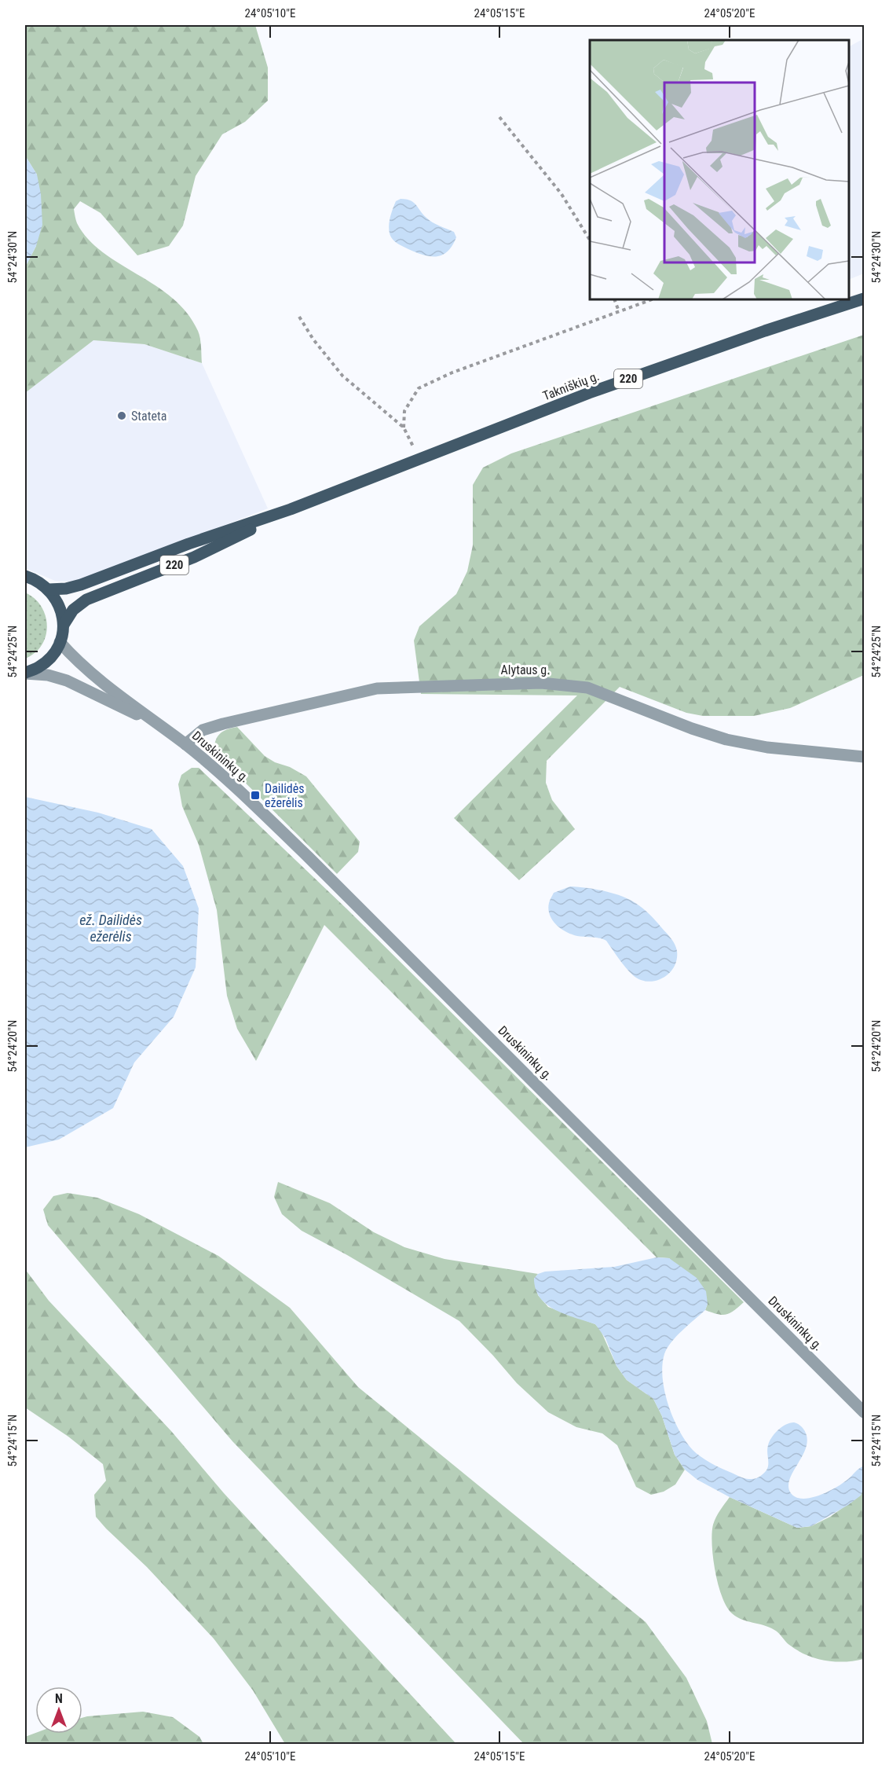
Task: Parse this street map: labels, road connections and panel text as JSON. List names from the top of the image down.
{
  "streets": {
    "main road": ["220", "Takniškių g."],
    "street": ["Alytaus g.", "Druskininkų g."]
  },
  "crossings": [
    ["220", "Takniškių g."],
    ["Alytaus g.", "Druskininkų g."]
  ],
  "water": ["ež. Dailidės ežerėlis"],
  "places": {
    "other": ["Stateta"],
    "transit": ["Dailidės ežerėlis"]
  },
  "north": "top",
  "coordinates": [
    "24°05'10\"E",
    "24°05'15\"E",
    "24°05'20\"E",
    "54°24'30\"N",
    "54°24'25\"N",
    "54°24'20\"N",
    "54°24'15\"N"
  ]
}
